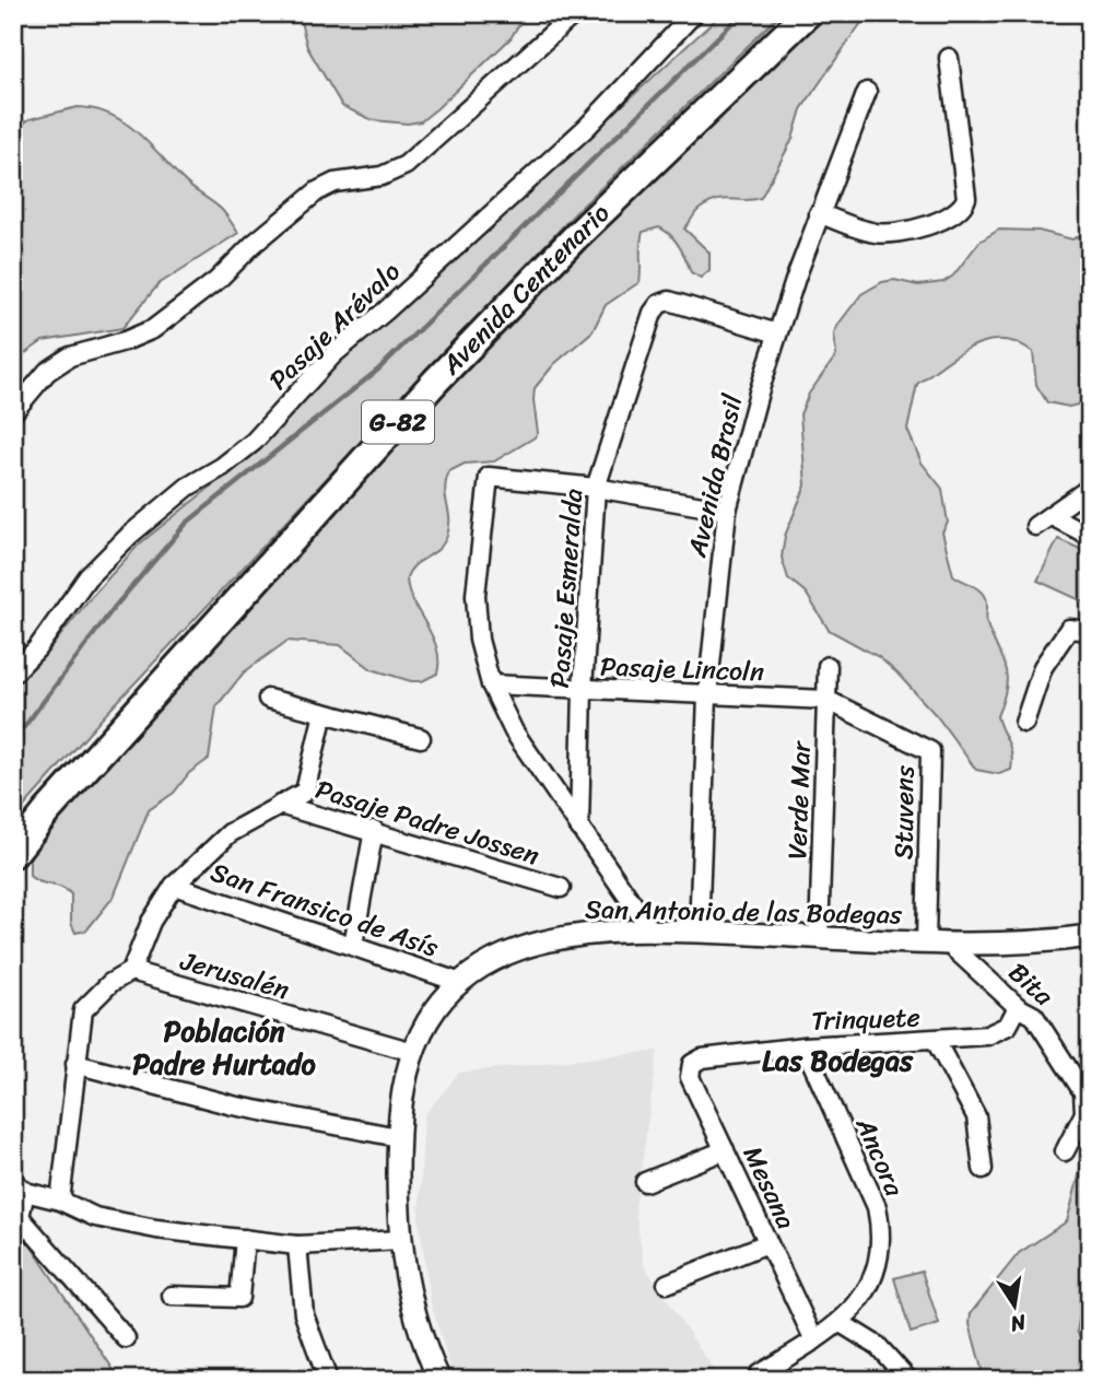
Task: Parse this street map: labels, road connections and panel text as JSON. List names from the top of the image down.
{
  "streets": {
    "main road": ["Avenida Centenario", "G-82"],
    "street": [
      "Pasaje Arévalo",
      "Avenida Brasil",
      "Pasaje Esmeralda",
      "Pasaje Lincoln",
      "Verde Mar",
      "Stuvens",
      "Pasaje Padre Jossen",
      "San Fransico de Asís",
      "San Antonio de las Bodegas",
      "Jerusalén",
      "Bita",
      "Trinquete",
      "Ancora",
      "Mesana"
    ]
  },
  "crossings": [
    ["Avenida Brasil", "Pasaje Esmeralda"],
    ["Avenida Brasil", "Pasaje Lincoln"],
    ["Avenida Brasil", "San Antonio de las Bodegas"],
    ["Pasaje Esmeralda", "Pasaje Lincoln"],
    ["Pasaje Lincoln", "Verde Mar"],
    ["Pasaje Lincoln", "Stuvens"],
    ["Verde Mar", "Stuvens"],
    ["Verde Mar", "San Antonio de las Bodegas"],
    ["Stuvens", "San Antonio de las Bodegas"],
    ["San Fransico de Asís", "San Antonio de las Bodegas"],
    ["San Antonio de las Bodegas", "Jerusalén"],
    ["San Antonio de las Bodegas", "Bita"],
    ["Bita", "Trinquete"],
    ["Trinquete", "Ancora"],
    ["Trinquete", "Mesana"],
    ["Ancora", "Mesana"]
  ],
  "districts": ["Población Padre Hurtado", "Las Bodegas"],
  "north": "bottom"
}
